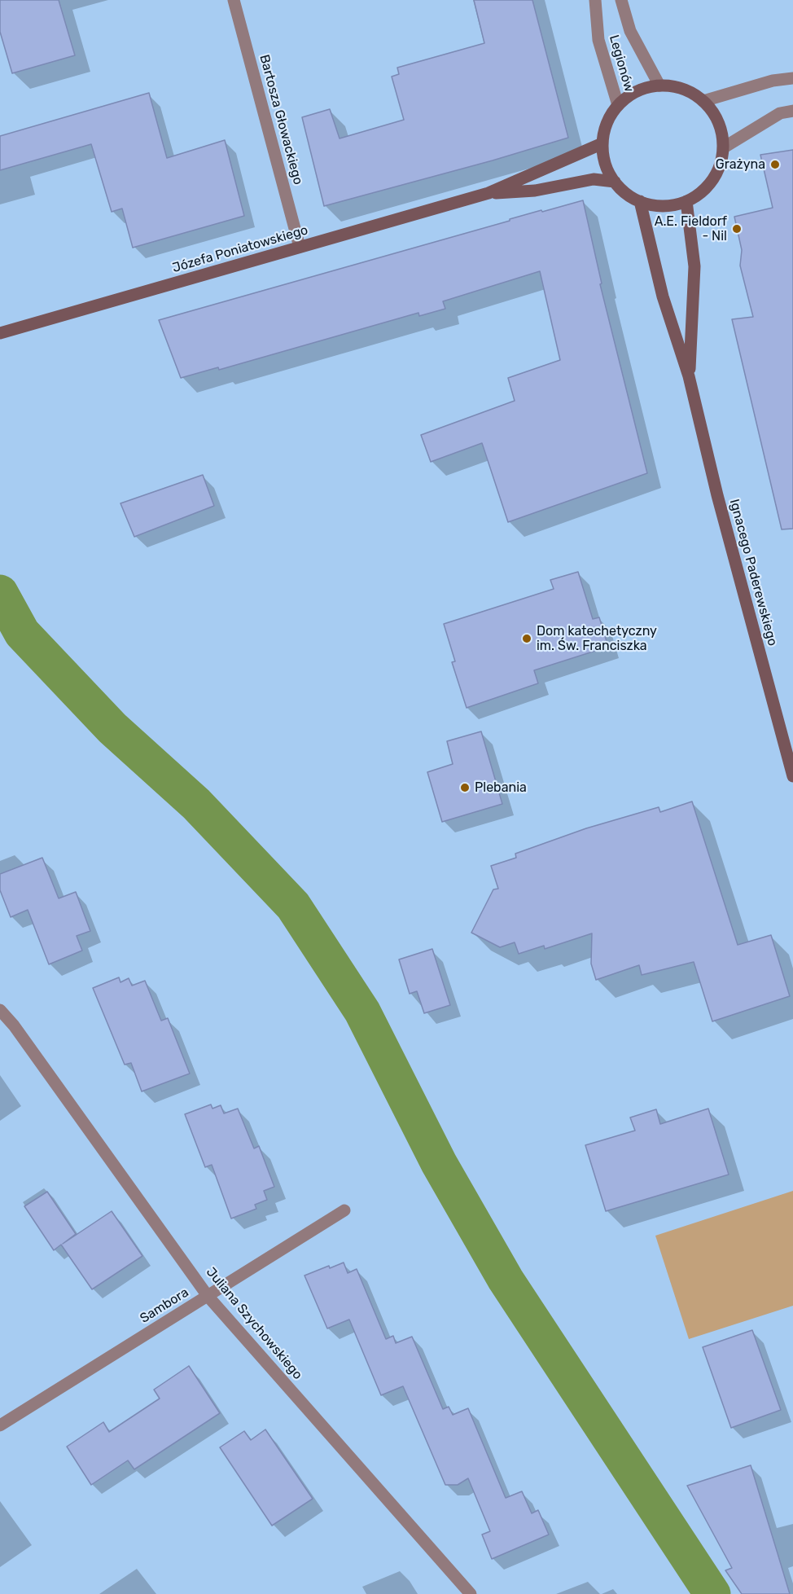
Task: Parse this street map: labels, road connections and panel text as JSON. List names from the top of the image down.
{
  "streets": {
    "main road": ["Józefa Poniatowskiego", "Ignacego Paderewskiego"],
    "street": [
      "Legionów",
      "Bartosza Głowackiego",
      "Sambora",
      "Juliana Szychowskiego"
    ]
  },
  "crossings": [
    ["Legionów", "Józefa Poniatowskiego"],
    ["Legionów", "Ignacego Paderewskiego"],
    ["Bartosza Głowackiego", "Józefa Poniatowskiego"],
    ["Józefa Poniatowskiego", "Ignacego Paderewskiego"],
    ["Sambora", "Juliana Szychowskiego"]
  ],
  "places": [
    "Grażyna",
    "A.E. Fieldorf - Nil",
    "Dom katechetyczny im. Św. Franciszka",
    "Plebania"
  ]
}
